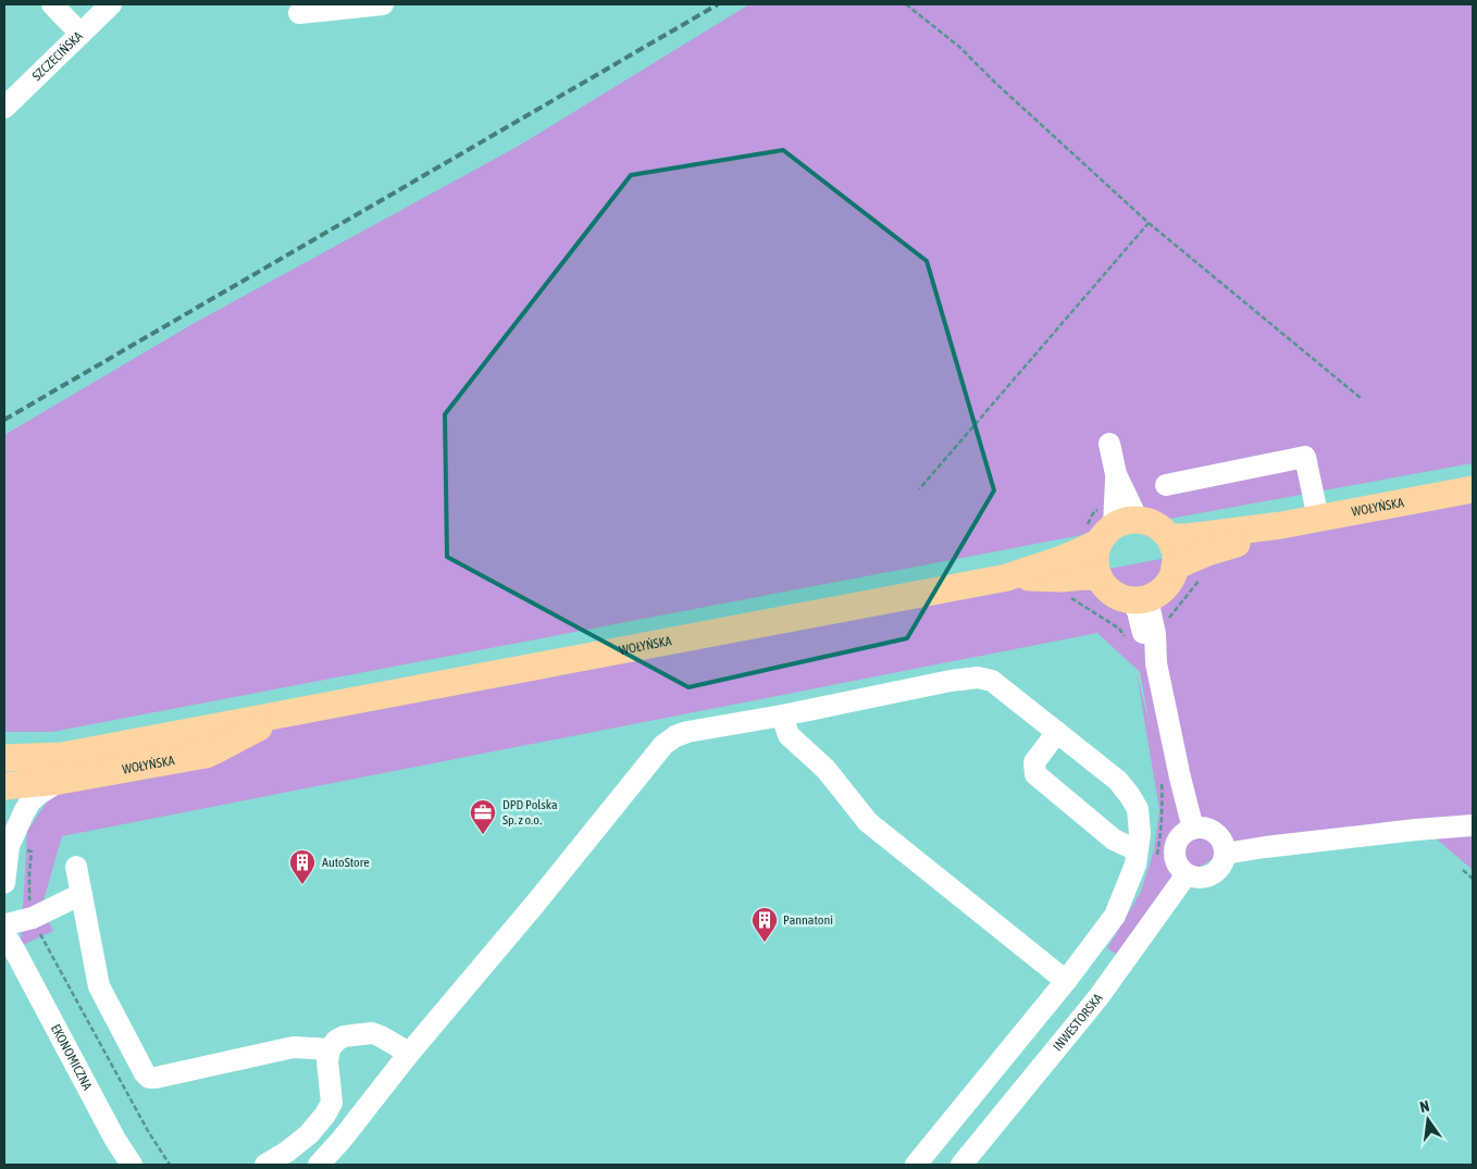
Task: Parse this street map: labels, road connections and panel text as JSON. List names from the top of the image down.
{
  "streets": {
    "main road": ["WOŁYŃSKA"],
    "street": ["SZCZECIŃSKA", "INWESTORSKA", "EKONOMICZNA"]
  },
  "places": {
    "office": ["DPD Polska Sp. z o.o."],
    "building": ["AutoStore", "Pannatoni"]
  },
  "north": "top"
}
